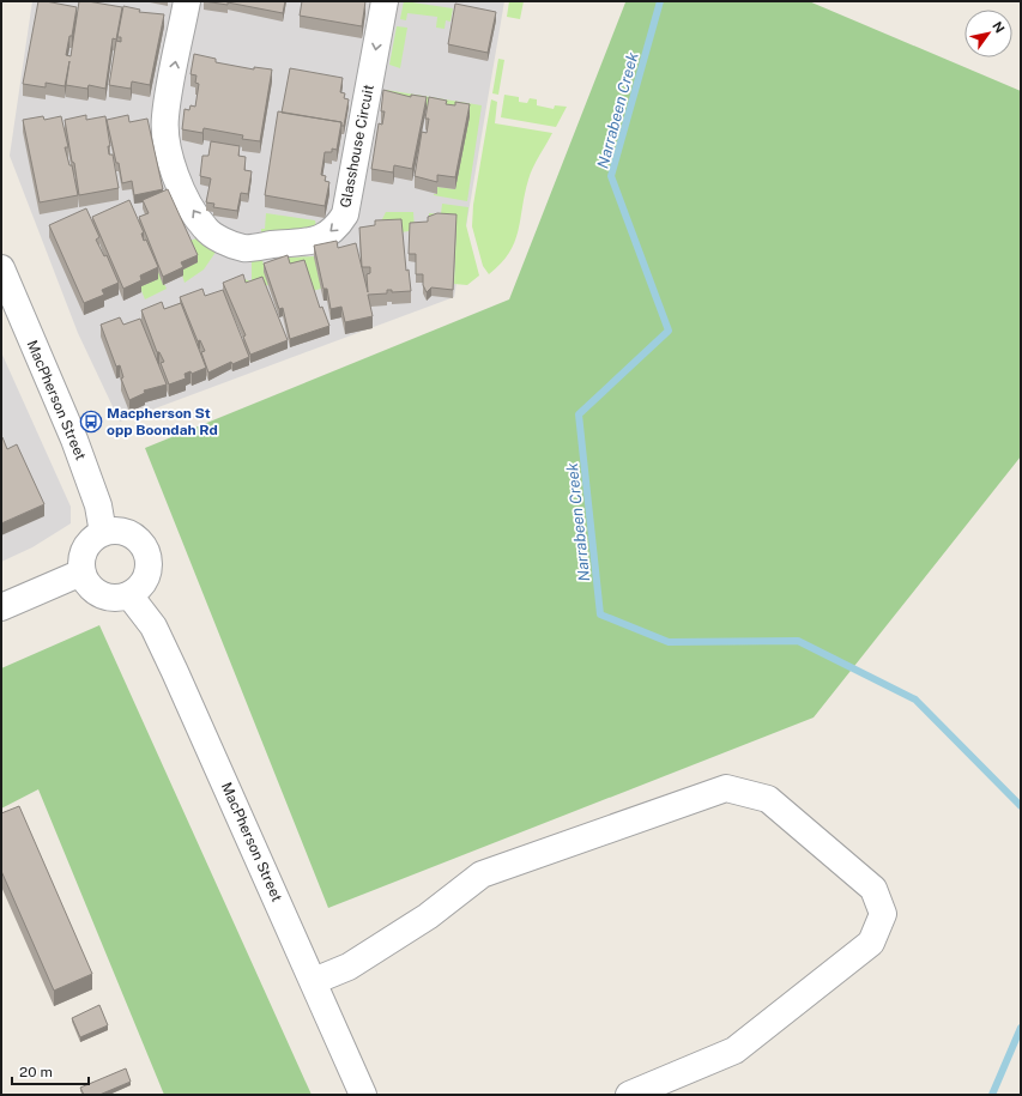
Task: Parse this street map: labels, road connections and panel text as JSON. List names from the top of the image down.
{
  "streets": {
    "street": ["Glasshouse Circuit", "MacPherson Street"]
  },
  "water": ["Narrabeen Creek"],
  "places": {
    "bus stop": ["Macpherson St opp Boondah Rd"]
  },
  "scale_bar": "20 m",
  "north": "top right"
}
